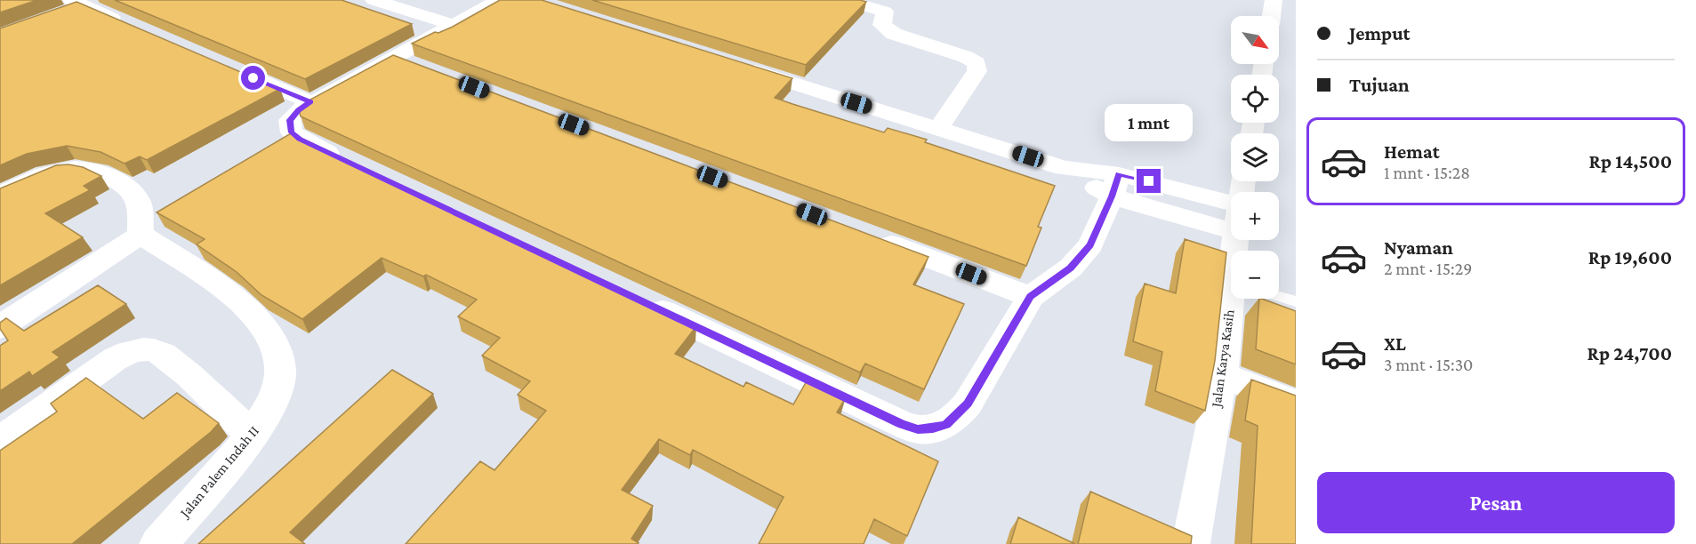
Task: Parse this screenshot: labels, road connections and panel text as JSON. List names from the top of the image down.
{
  "streets": {
    "street": ["Jalan Karya Kasih", "Jalan Palem Indah II"]
  },
  "north": "bottom right",
  "page": {
    "banner": ["Jemput", "Tujuan"],
    "map_buttons": ["+", "−"],
    "bubble": "1 mnt",
    "list": [
      {
        "name": "Hemat",
        "note": "1 mnt · 15:28",
        "value": "Rp 14,500"
      },
      {
        "name": "Nyaman",
        "note": "2 mnt · 15:29",
        "value": "Rp 19,600"
      },
      {
        "name": "XL",
        "note": "3 mnt · 15:30",
        "value": "Rp 24,700"
      }
    ],
    "buttons": "Pesan"
  }
}
